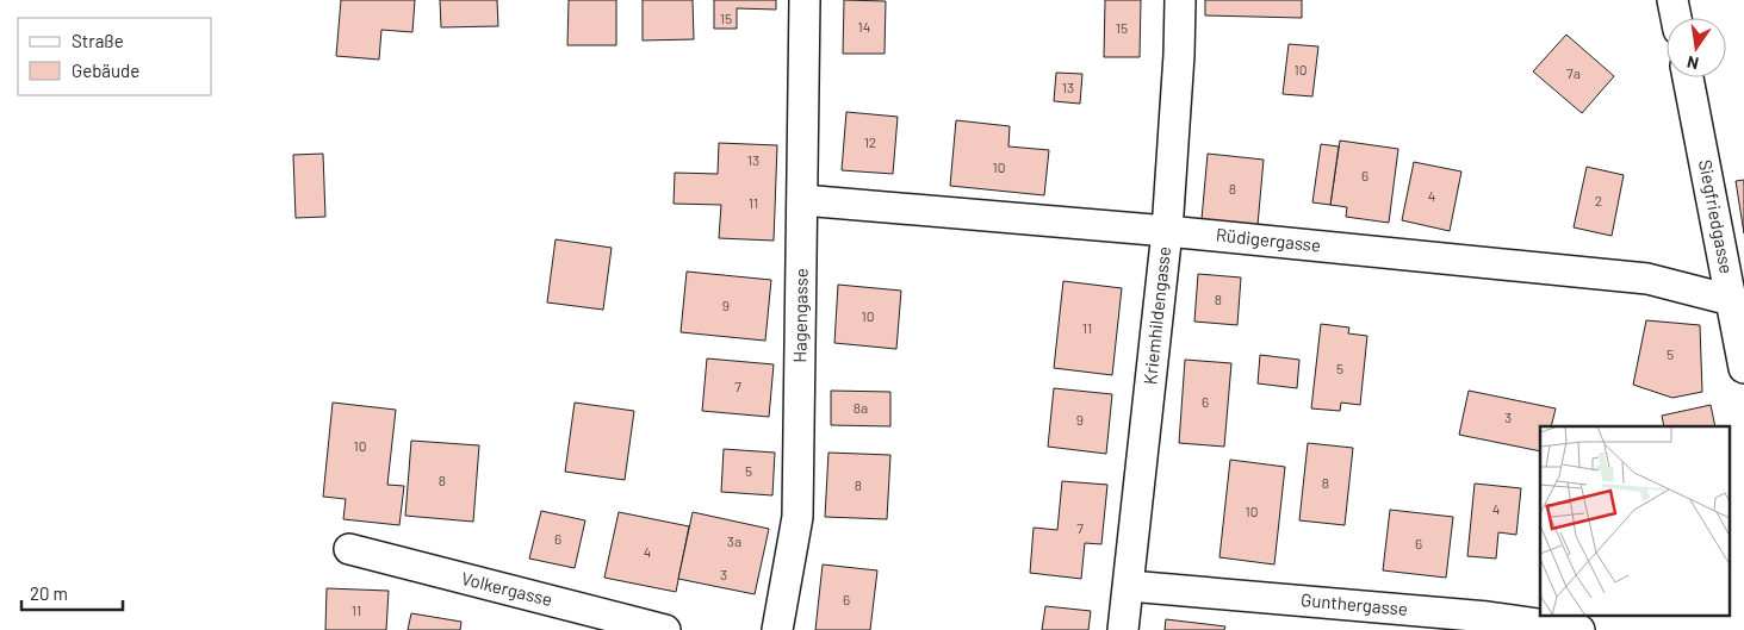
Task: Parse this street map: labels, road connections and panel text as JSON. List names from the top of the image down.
{
  "streets": {
    "street": [
      "Siegfriedgasse",
      "Rüdigergasse",
      "Hagengasse",
      "Kriemhildengasse",
      "Volkergasse",
      "Gunthergasse"
    ]
  },
  "crossings": [
    ["Siegfriedgasse", "Rüdigergasse"],
    ["Rüdigergasse", "Hagengasse"],
    ["Rüdigergasse", "Kriemhildengasse"],
    ["Kriemhildengasse", "Gunthergasse"]
  ],
  "house_numbers": [
    "15",
    "14",
    "15",
    "10",
    "7a",
    "13",
    "12",
    "13",
    "10",
    "6",
    "8",
    "4",
    "2",
    "11",
    "8",
    "9",
    "10",
    "11",
    "5",
    "5",
    "7",
    "6",
    "8a",
    "3",
    "9",
    "10",
    "5",
    "8",
    "8",
    "8",
    "4",
    "10",
    "7",
    "6",
    "3a",
    "6",
    "4",
    "3",
    "6",
    "11"
  ],
  "legend": ["Straße", "Gebäude"],
  "scale_bar": "20 m",
  "north": "bottom"
}
